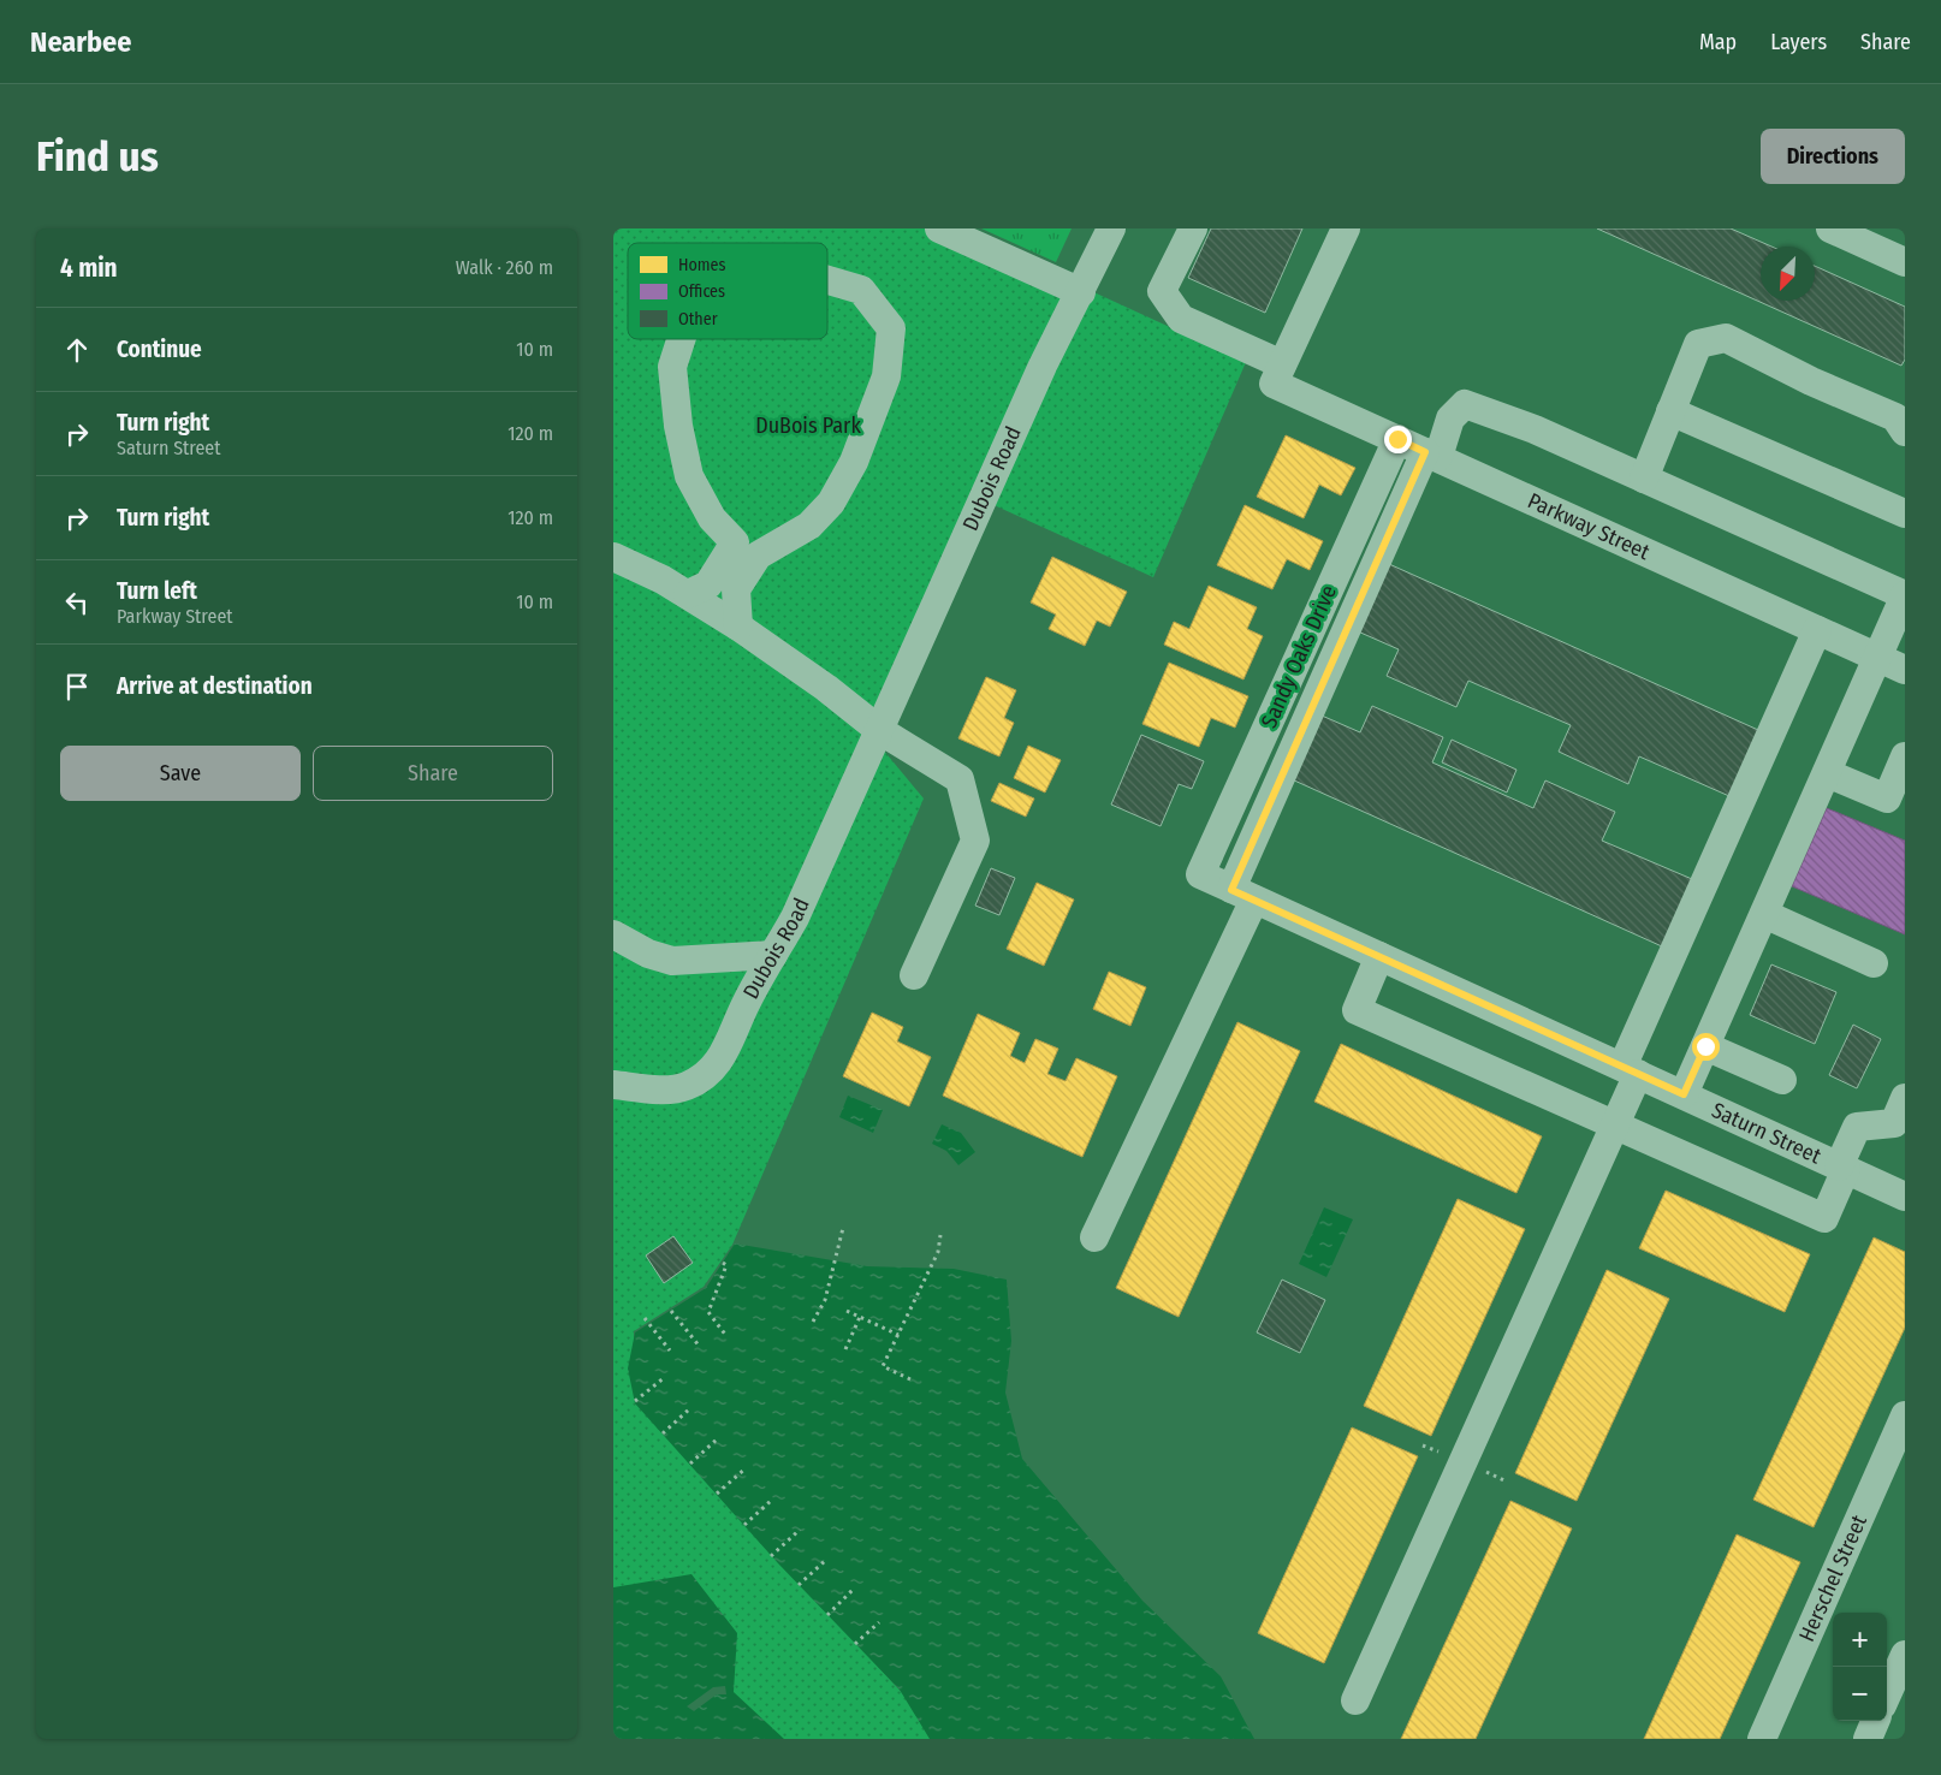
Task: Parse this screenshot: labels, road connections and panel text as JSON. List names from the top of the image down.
{
  "streets": {
    "street": [
      "Dubois Road",
      "Parkway Street",
      "Sandy Oaks Drive",
      "Saturn Street",
      "Herschel Street"
    ]
  },
  "crossings": [
    ["Parkway Street", "Sandy Oaks Drive"],
    ["Sandy Oaks Drive", "Saturn Street"]
  ],
  "parks": ["DuBois Park"],
  "legend": ["Homes", "Offices", "Other"],
  "north": "bottom left",
  "page": {
    "header": "Nearbee",
    "nav": ["Map", "Layers", "Share"],
    "buttons": [
      "Directions",
      ["Save", "Share"]
    ],
    "title": "Find us",
    "heading": ["4 min", "Walk · 260 m"],
    "list": [
      ["Continue", "10 m"],
      ["Turn right", "Saturn Street", "120 m"],
      ["Turn right", "120 m"],
      ["Turn left", "Parkway Street", "10 m"],
      "Arrive at destination"
    ],
    "map_buttons": ["+", "−"]
  }
}
